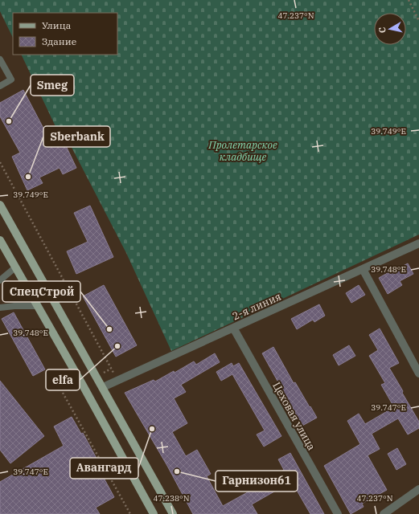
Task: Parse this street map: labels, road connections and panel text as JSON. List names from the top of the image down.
{
  "streets": {
    "street": ["2-я линия", "Цеховая улица"]
  },
  "crossings": [
    ["2-я линия", "Цеховая улица"]
  ],
  "parks": ["Пролетарское кладбище"],
  "places": [
    "Smeg",
    "Sberbank",
    "СпецСтрой",
    "elfa",
    "Авангард",
    "Гарнизон61"
  ],
  "legend": ["Улица", "Здание"],
  "north": "left",
  "coordinates": [
    "47.237°N",
    "39.749°E",
    "39.748°E",
    "39.747°E",
    "47.238°N"
  ]
}
